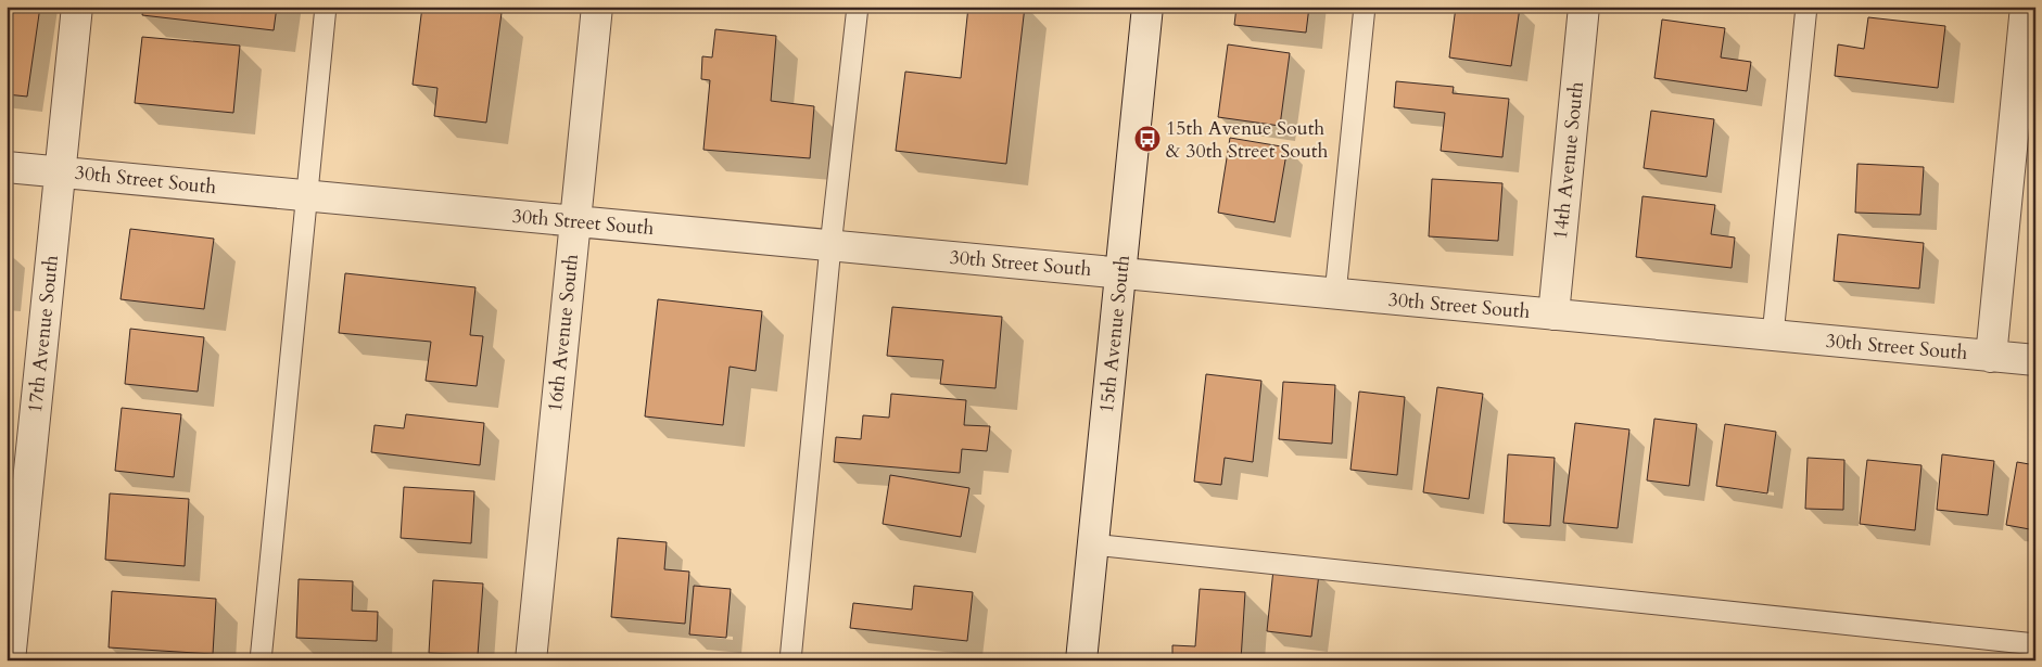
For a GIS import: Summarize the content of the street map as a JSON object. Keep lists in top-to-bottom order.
{
  "streets": {
    "street": [
      "14th Avenue South",
      "30th Street South",
      "16th Avenue South",
      "17th Avenue South",
      "15th Avenue South"
    ]
  },
  "crossings": [
    ["14th Avenue South", "30th Street South"],
    ["30th Street South", "16th Avenue South"],
    ["30th Street South", "17th Avenue South"],
    ["30th Street South", "15th Avenue South"]
  ],
  "places": {
    "bus stop": ["15th Avenue South & 30th Street South"]
  }
}
